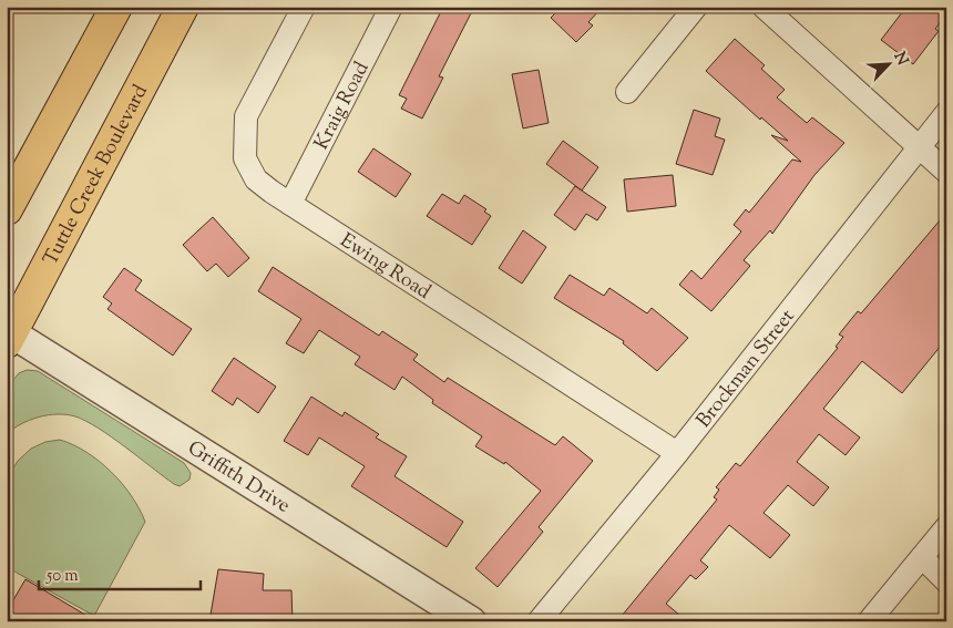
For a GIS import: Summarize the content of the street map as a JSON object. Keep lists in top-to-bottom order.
{
  "streets": {
    "highway": ["Tuttle Creek Boulevard"],
    "street": [
      "Kraig Road",
      "Ewing Road",
      "Brockman Street",
      "Griffith Drive"
    ]
  },
  "crossings": [
    ["Kraig Road", "Ewing Road"],
    ["Tuttle Creek Boulevard", "Griffith Drive"],
    ["Ewing Road", "Brockman Street"]
  ],
  "scale_bar": "50 m",
  "north": "top right"
}
